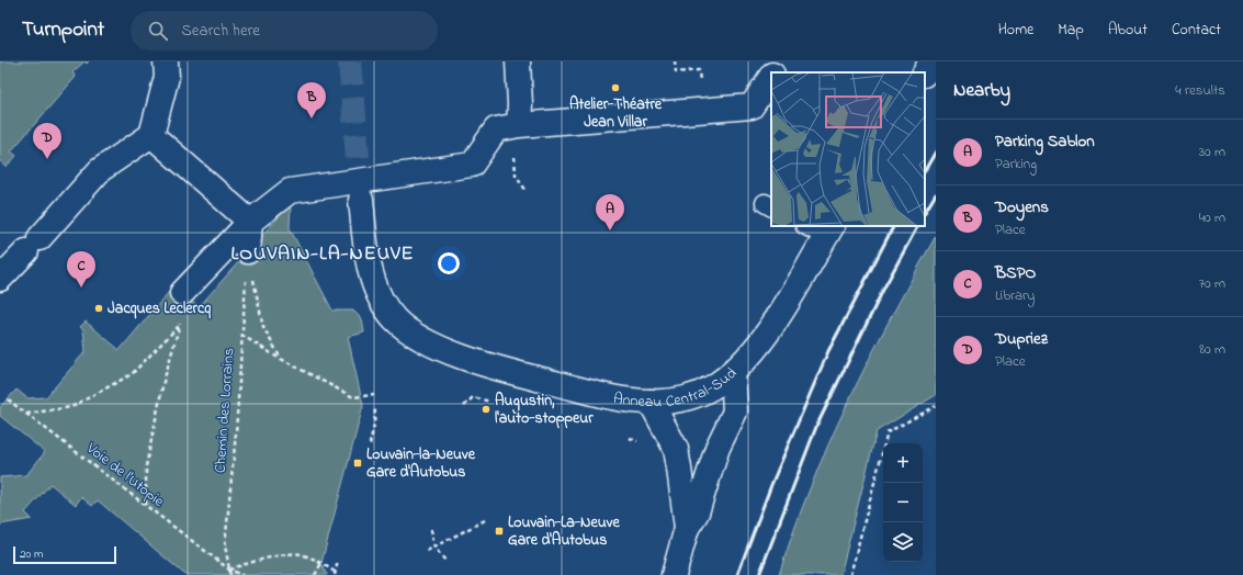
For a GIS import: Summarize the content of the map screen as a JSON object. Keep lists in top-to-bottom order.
{
  "streets": {
    "street": ["Anneau Central-Sud"],
    "path": ["Chemin des Lorrains", "Voie de l'Utopie"]
  },
  "crossings": [
    ["Chemin des Lorrains", "Voie de l'Utopie"]
  ],
  "districts": ["LOUVAIN-LA-NEUVE"],
  "places": {
    "other": ["Atelier-Théatre Jean Villar", "Jacques Leclercq", "Augustin, l'auto-stoppeur"],
    "transit": ["Louvain-la-Neuve Gare d'Autobus", "Louvain-La-Neuve Gare d'Autobus"]
  },
  "scale_bar": "20 m",
  "page": {
    "header": "Turnpoint",
    "search": "Search here",
    "nav": [
      "Home",
      "Map",
      "About",
      "Contact"
    ],
    "heading": ["Nearby", "4 results"],
    "pins": [
      "B",
      "D",
      "A",
      "C"
    ],
    "list": [
      {
        "mark": "A",
        "name": "Parking Sablon",
        "note": "Parking",
        "value": "30 m"
      },
      {
        "mark": "B",
        "name": "Doyens",
        "note": "Place",
        "value": "40 m"
      },
      {
        "mark": "C",
        "name": "BSPO",
        "note": "Library",
        "value": "70 m"
      },
      {
        "mark": "D",
        "name": "Dupriez",
        "note": "Place",
        "value": "80 m"
      }
    ],
    "map_buttons": ["+", "−"],
    "scale": "20 m"
  }
}
